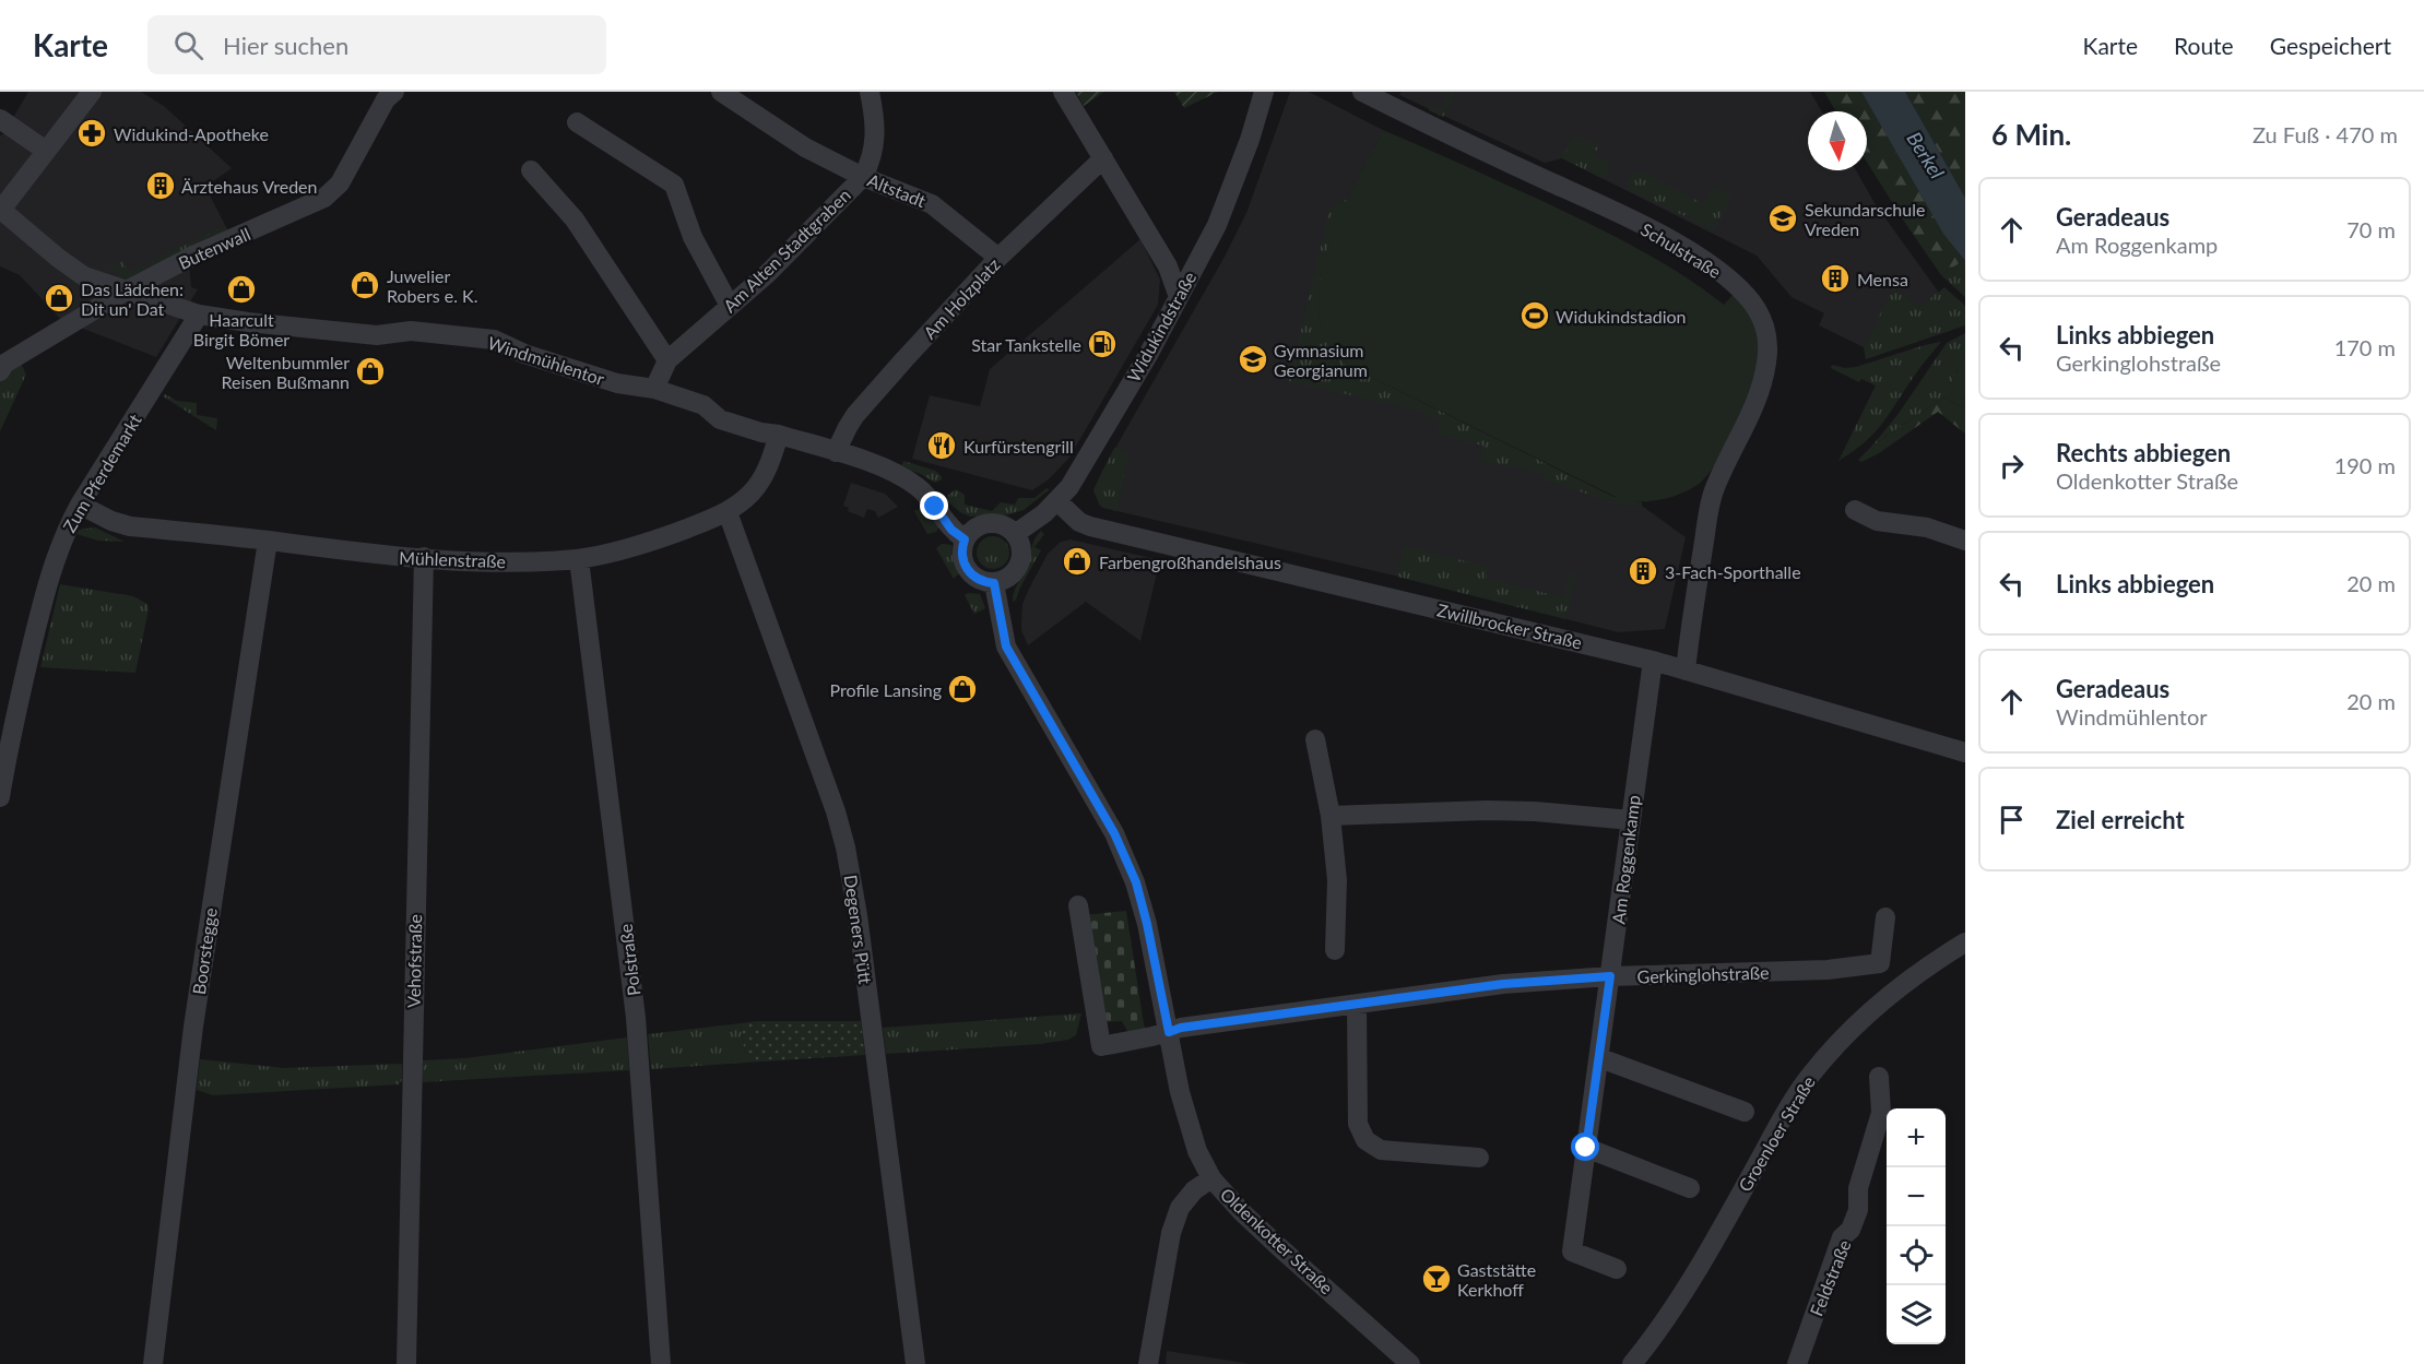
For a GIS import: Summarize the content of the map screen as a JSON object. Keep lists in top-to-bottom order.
{
  "streets": {
    "street": [
      "Altstadt",
      "Butenwall",
      "Am Alten Stadtgraben",
      "Schulstraße",
      "Am Holzplatz",
      "Widukindstraße",
      "Windmühlentor",
      "Zum Pferdemarkt",
      "Mühlenstraße",
      "Zwillbrocker Straße",
      "Am Roggenkamp",
      "Degeners Pütt",
      "Boorstegge",
      "Polstraße",
      "Vehofstraße",
      "Gerkinglohstraße",
      "Groenloer Straße",
      "Oldenkotter Straße",
      "Feldstraße"
    ]
  },
  "crossings": [
    ["Altstadt", "Am Alten Stadtgraben"],
    ["Altstadt", "Am Holzplatz"],
    ["Butenwall", "Windmühlentor"],
    ["Am Alten Stadtgraben", "Windmühlentor"],
    ["Schulstraße", "Zwillbrocker Straße"],
    ["Am Holzplatz", "Windmühlentor"],
    ["Widukindstraße", "Windmühlentor"],
    ["Widukindstraße", "Zwillbrocker Straße"],
    ["Widukindstraße", "Oldenkotter Straße"],
    ["Windmühlentor", "Zum Pferdemarkt"],
    ["Windmühlentor", "Mühlenstraße"],
    ["Windmühlentor", "Oldenkotter Straße"],
    ["Zum Pferdemarkt", "Mühlenstraße"],
    ["Mühlenstraße", "Degeners Pütt"],
    ["Mühlenstraße", "Boorstegge"],
    ["Mühlenstraße", "Polstraße"],
    ["Mühlenstraße", "Vehofstraße"],
    ["Zwillbrocker Straße", "Am Roggenkamp"],
    ["Am Roggenkamp", "Gerkinglohstraße"],
    ["Gerkinglohstraße", "Oldenkotter Straße"]
  ],
  "water": ["Berkel"],
  "places": {
    "pharmacy": ["Widukind-Apotheke"],
    "building": ["Ärztehaus Vreden", "Mensa", "3-Fach-Sporthalle"],
    "school or university": ["Sekundarschule Vreden", "Gymnasium Georgianum"],
    "shop": [
      "Juwelier Robers e. K.",
      "Haarcult Birgit Bömer",
      "Das Lädchen: Dit un' Dat",
      "Weltenbummler Reisen Bußmann",
      "Farbengroßhandelshaus",
      "Profile Lansing"
    ],
    "sports": ["Widukindstadion"],
    "fuel station": ["Star Tankstelle"],
    "restaurant": ["Kurfürstengrill"],
    "bar": ["Gaststätte Kerkhoff"]
  },
  "north": "bottom",
  "page": {
    "header": "Karte",
    "search": "Hier suchen",
    "nav": ["Karte", "Route", "Gespeichert"],
    "heading": ["6 Min.", "Zu Fuß · 470 m"],
    "list": [
      ["Geradeaus", "Am Roggenkamp", "70 m"],
      ["Links abbiegen", "Gerkinglohstraße", "170 m"],
      ["Rechts abbiegen", "Oldenkotter Straße", "190 m"],
      ["Links abbiegen", "20 m"],
      ["Geradeaus", "Windmühlentor", "20 m"],
      "Ziel erreicht"
    ],
    "map_buttons": ["+", "−"]
  }
}
